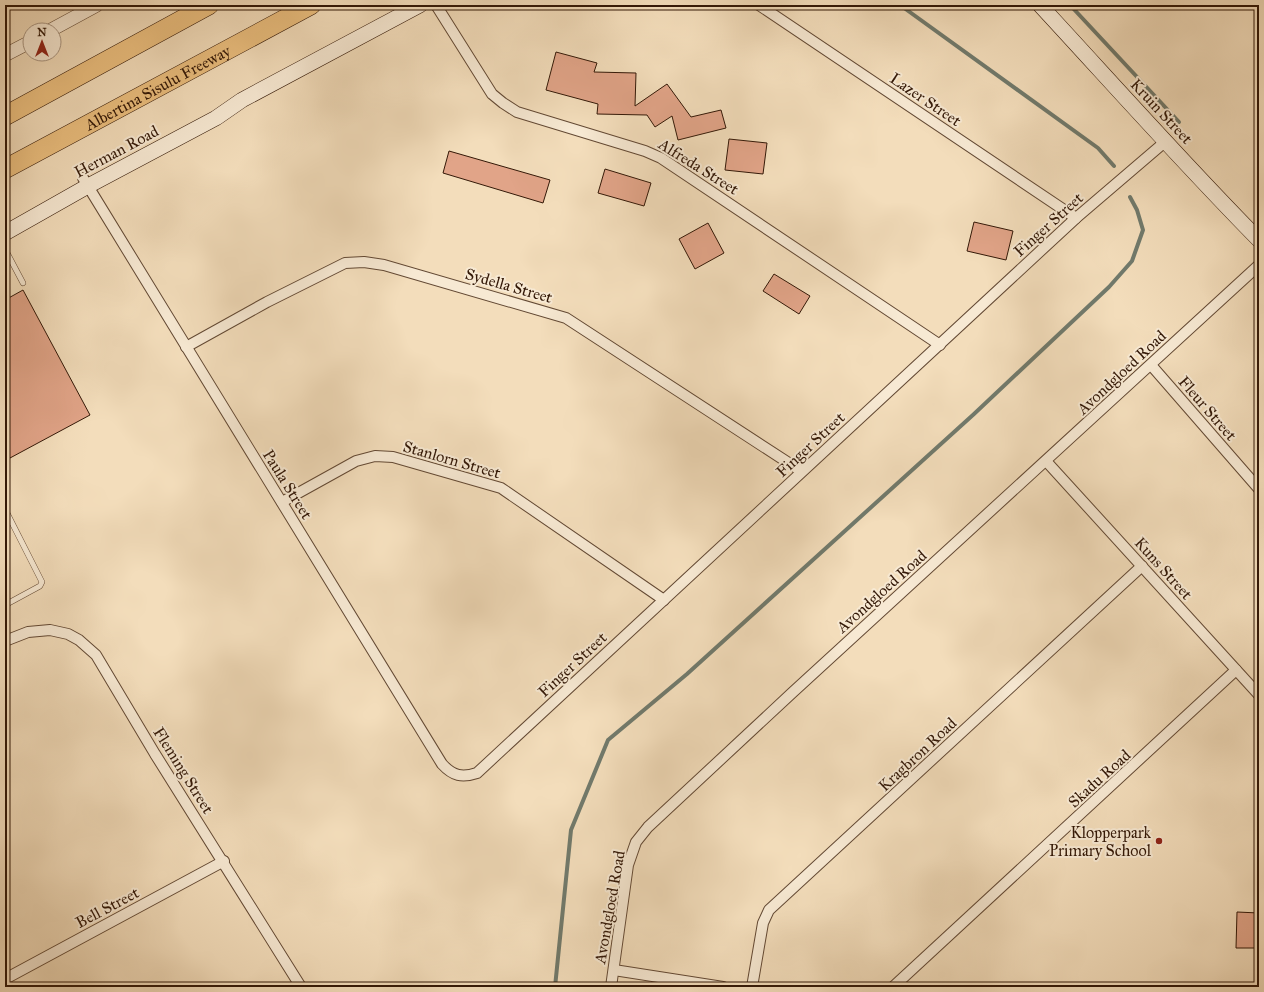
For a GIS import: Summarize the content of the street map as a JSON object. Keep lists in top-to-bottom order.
{
  "streets": {
    "highway": ["Albertina Sisulu Freeway"],
    "main road": ["Kruin Street", "Herman Road"],
    "street": [
      "Lazer Street",
      "Alfreda Street",
      "Finger Street",
      "Sydella Street",
      "Avondgloed Road",
      "Fleur Street",
      "Stanlorn Street",
      "Paula Street",
      "Kuns Street",
      "Kragbron Road",
      "Fleming Street",
      "Skadu Road",
      "Bell Street"
    ]
  },
  "crossings": [
    ["Lazer Street", "Finger Street"],
    ["Kruin Street", "Finger Street"],
    ["Herman Road", "Paula Street"],
    ["Alfreda Street", "Finger Street"],
    ["Finger Street", "Sydella Street"],
    ["Finger Street", "Stanlorn Street"],
    ["Finger Street", "Paula Street"],
    ["Sydella Street", "Paula Street"],
    ["Avondgloed Road", "Fleur Street"],
    ["Avondgloed Road", "Kuns Street"],
    ["Stanlorn Street", "Paula Street"],
    ["Kuns Street", "Kragbron Road"],
    ["Kuns Street", "Skadu Road"],
    ["Fleming Street", "Bell Street"]
  ],
  "places": ["Klopperpark Primary School"],
  "north": "top"
}
